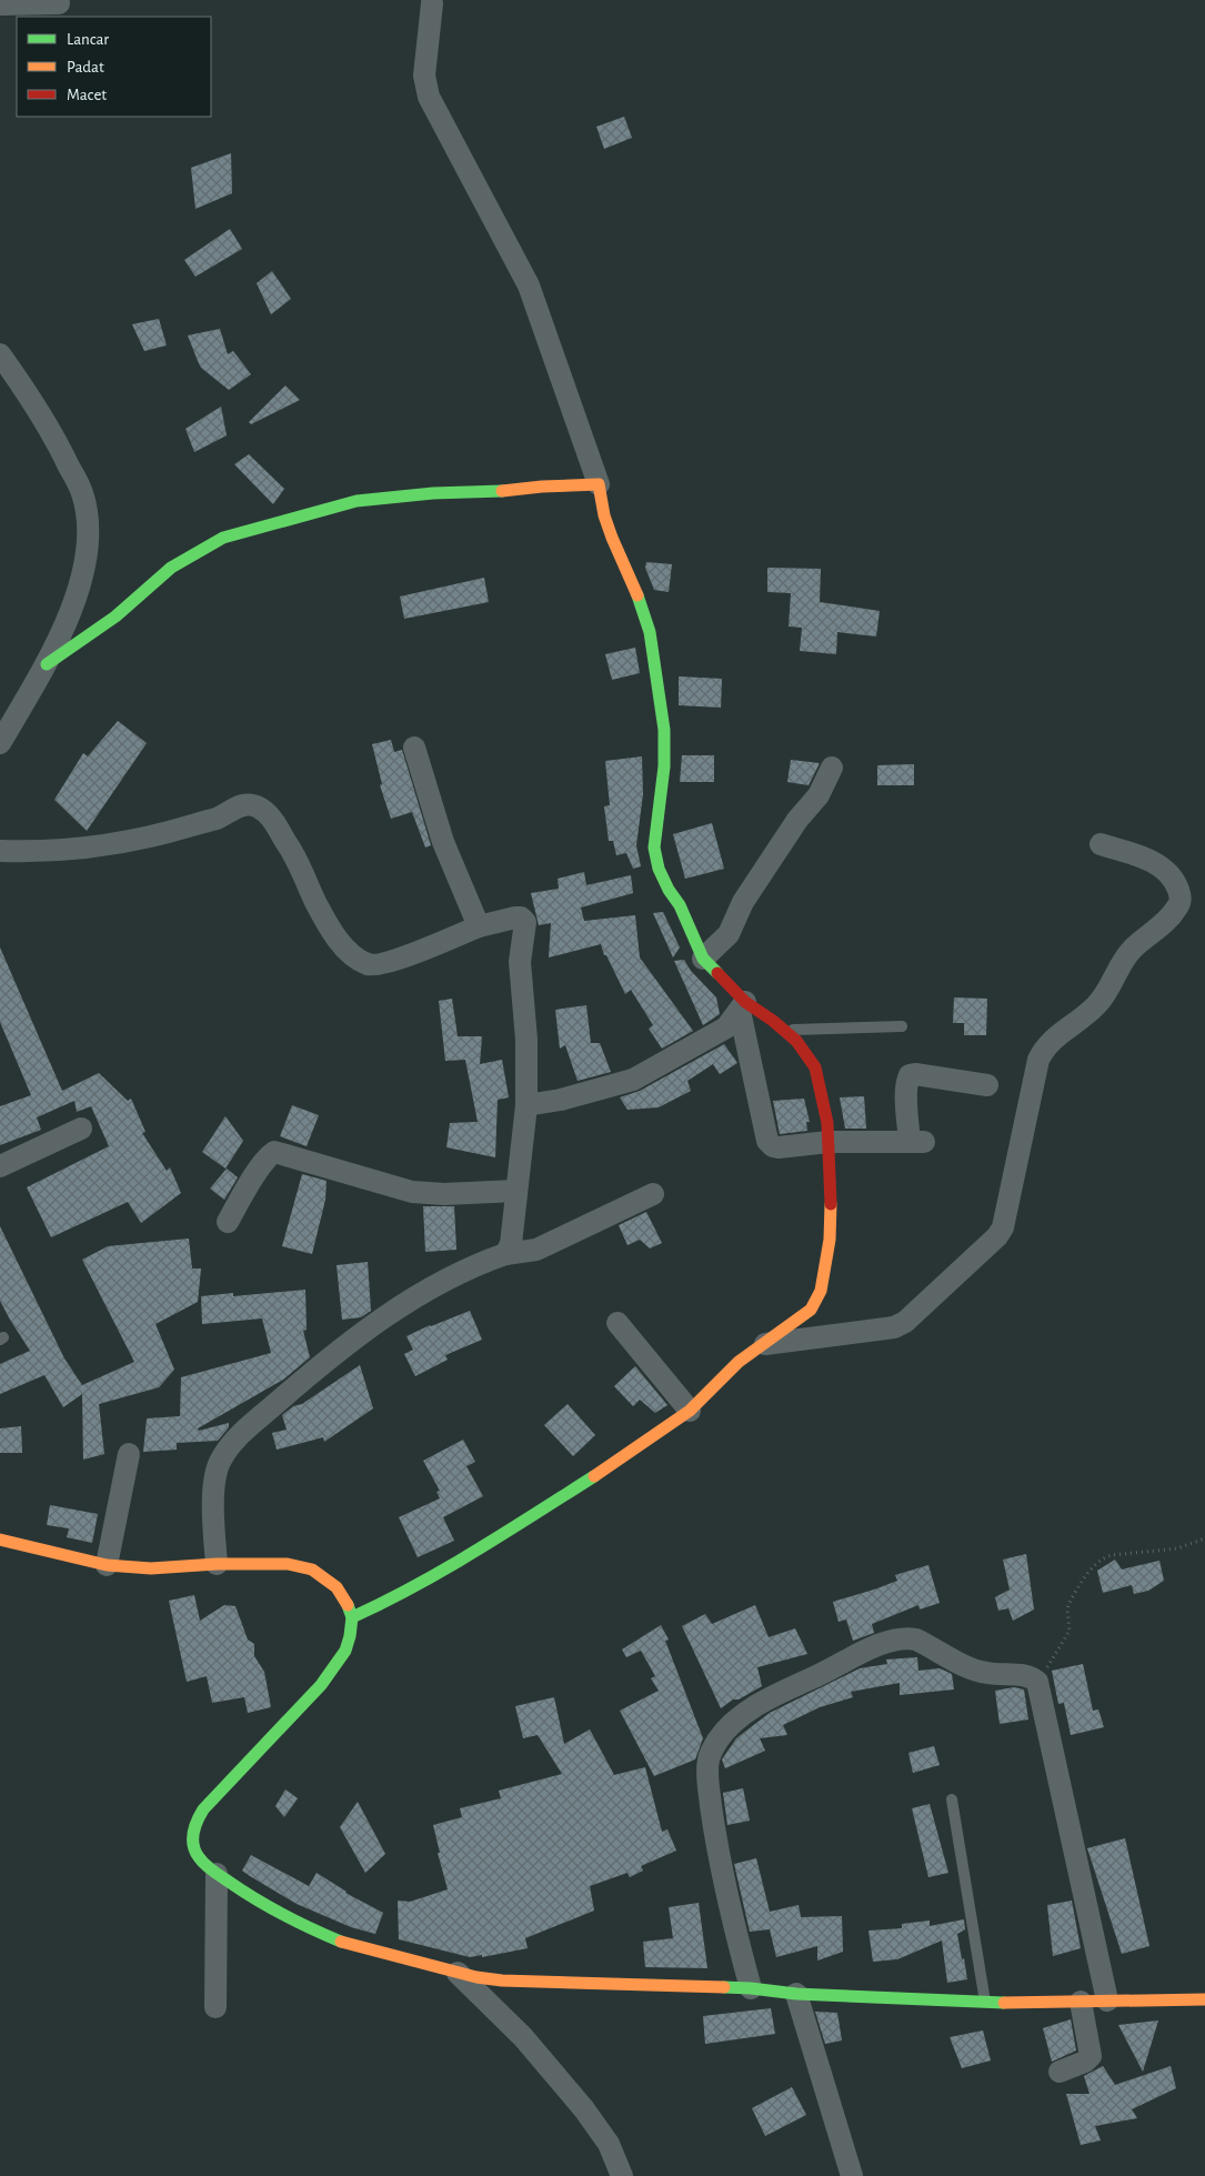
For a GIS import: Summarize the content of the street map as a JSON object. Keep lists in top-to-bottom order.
{
  "legend": ["Lancar", "Padat", "Macet"]
}
